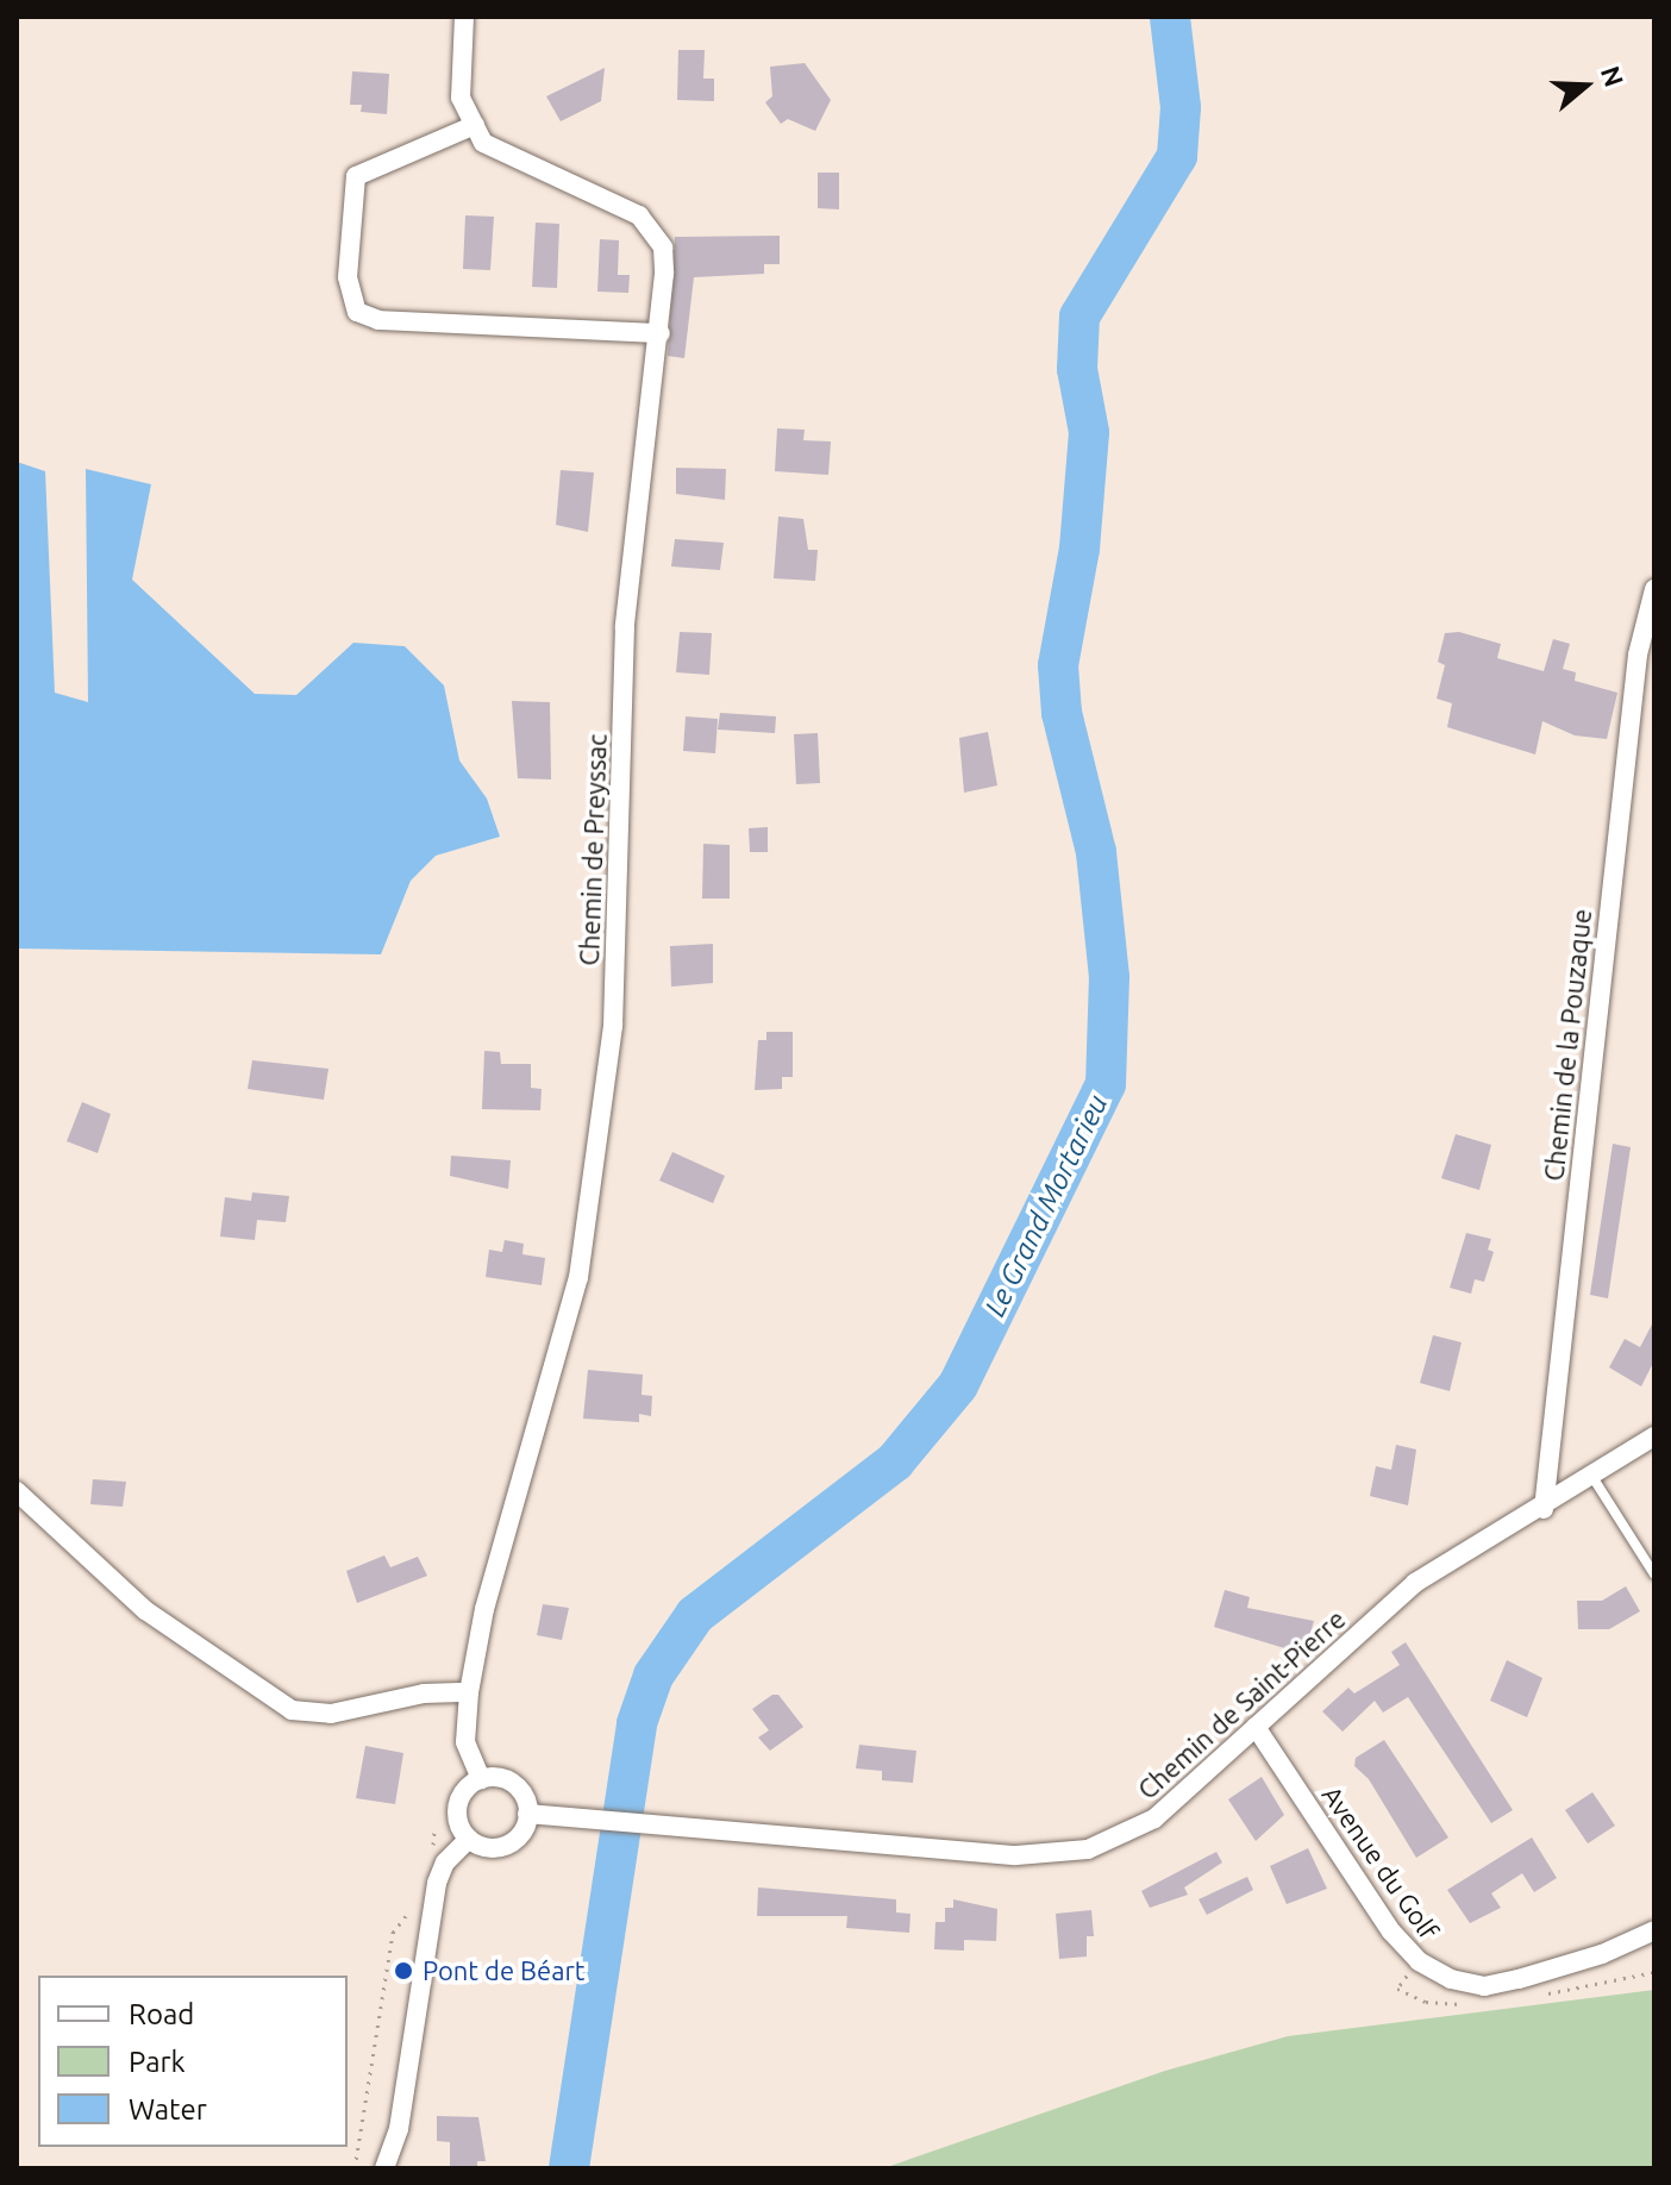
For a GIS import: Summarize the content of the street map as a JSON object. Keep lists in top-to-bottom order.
{
  "streets": {
    "street": [
      "Chemin de Preyssac",
      "Chemin de la Pouzaque",
      "Chemin de Saint-Pierre",
      "Avenue du Golf"
    ]
  },
  "crossings": [
    ["Chemin de Preyssac", "Chemin de Saint-Pierre"],
    ["Chemin de la Pouzaque", "Chemin de Saint-Pierre"],
    ["Chemin de Saint-Pierre", "Avenue du Golf"]
  ],
  "water": ["Le Grand Mortarieu"],
  "places": ["Pont de Béart"],
  "legend": ["Road", "Park", "Water"],
  "north": "right"
}
